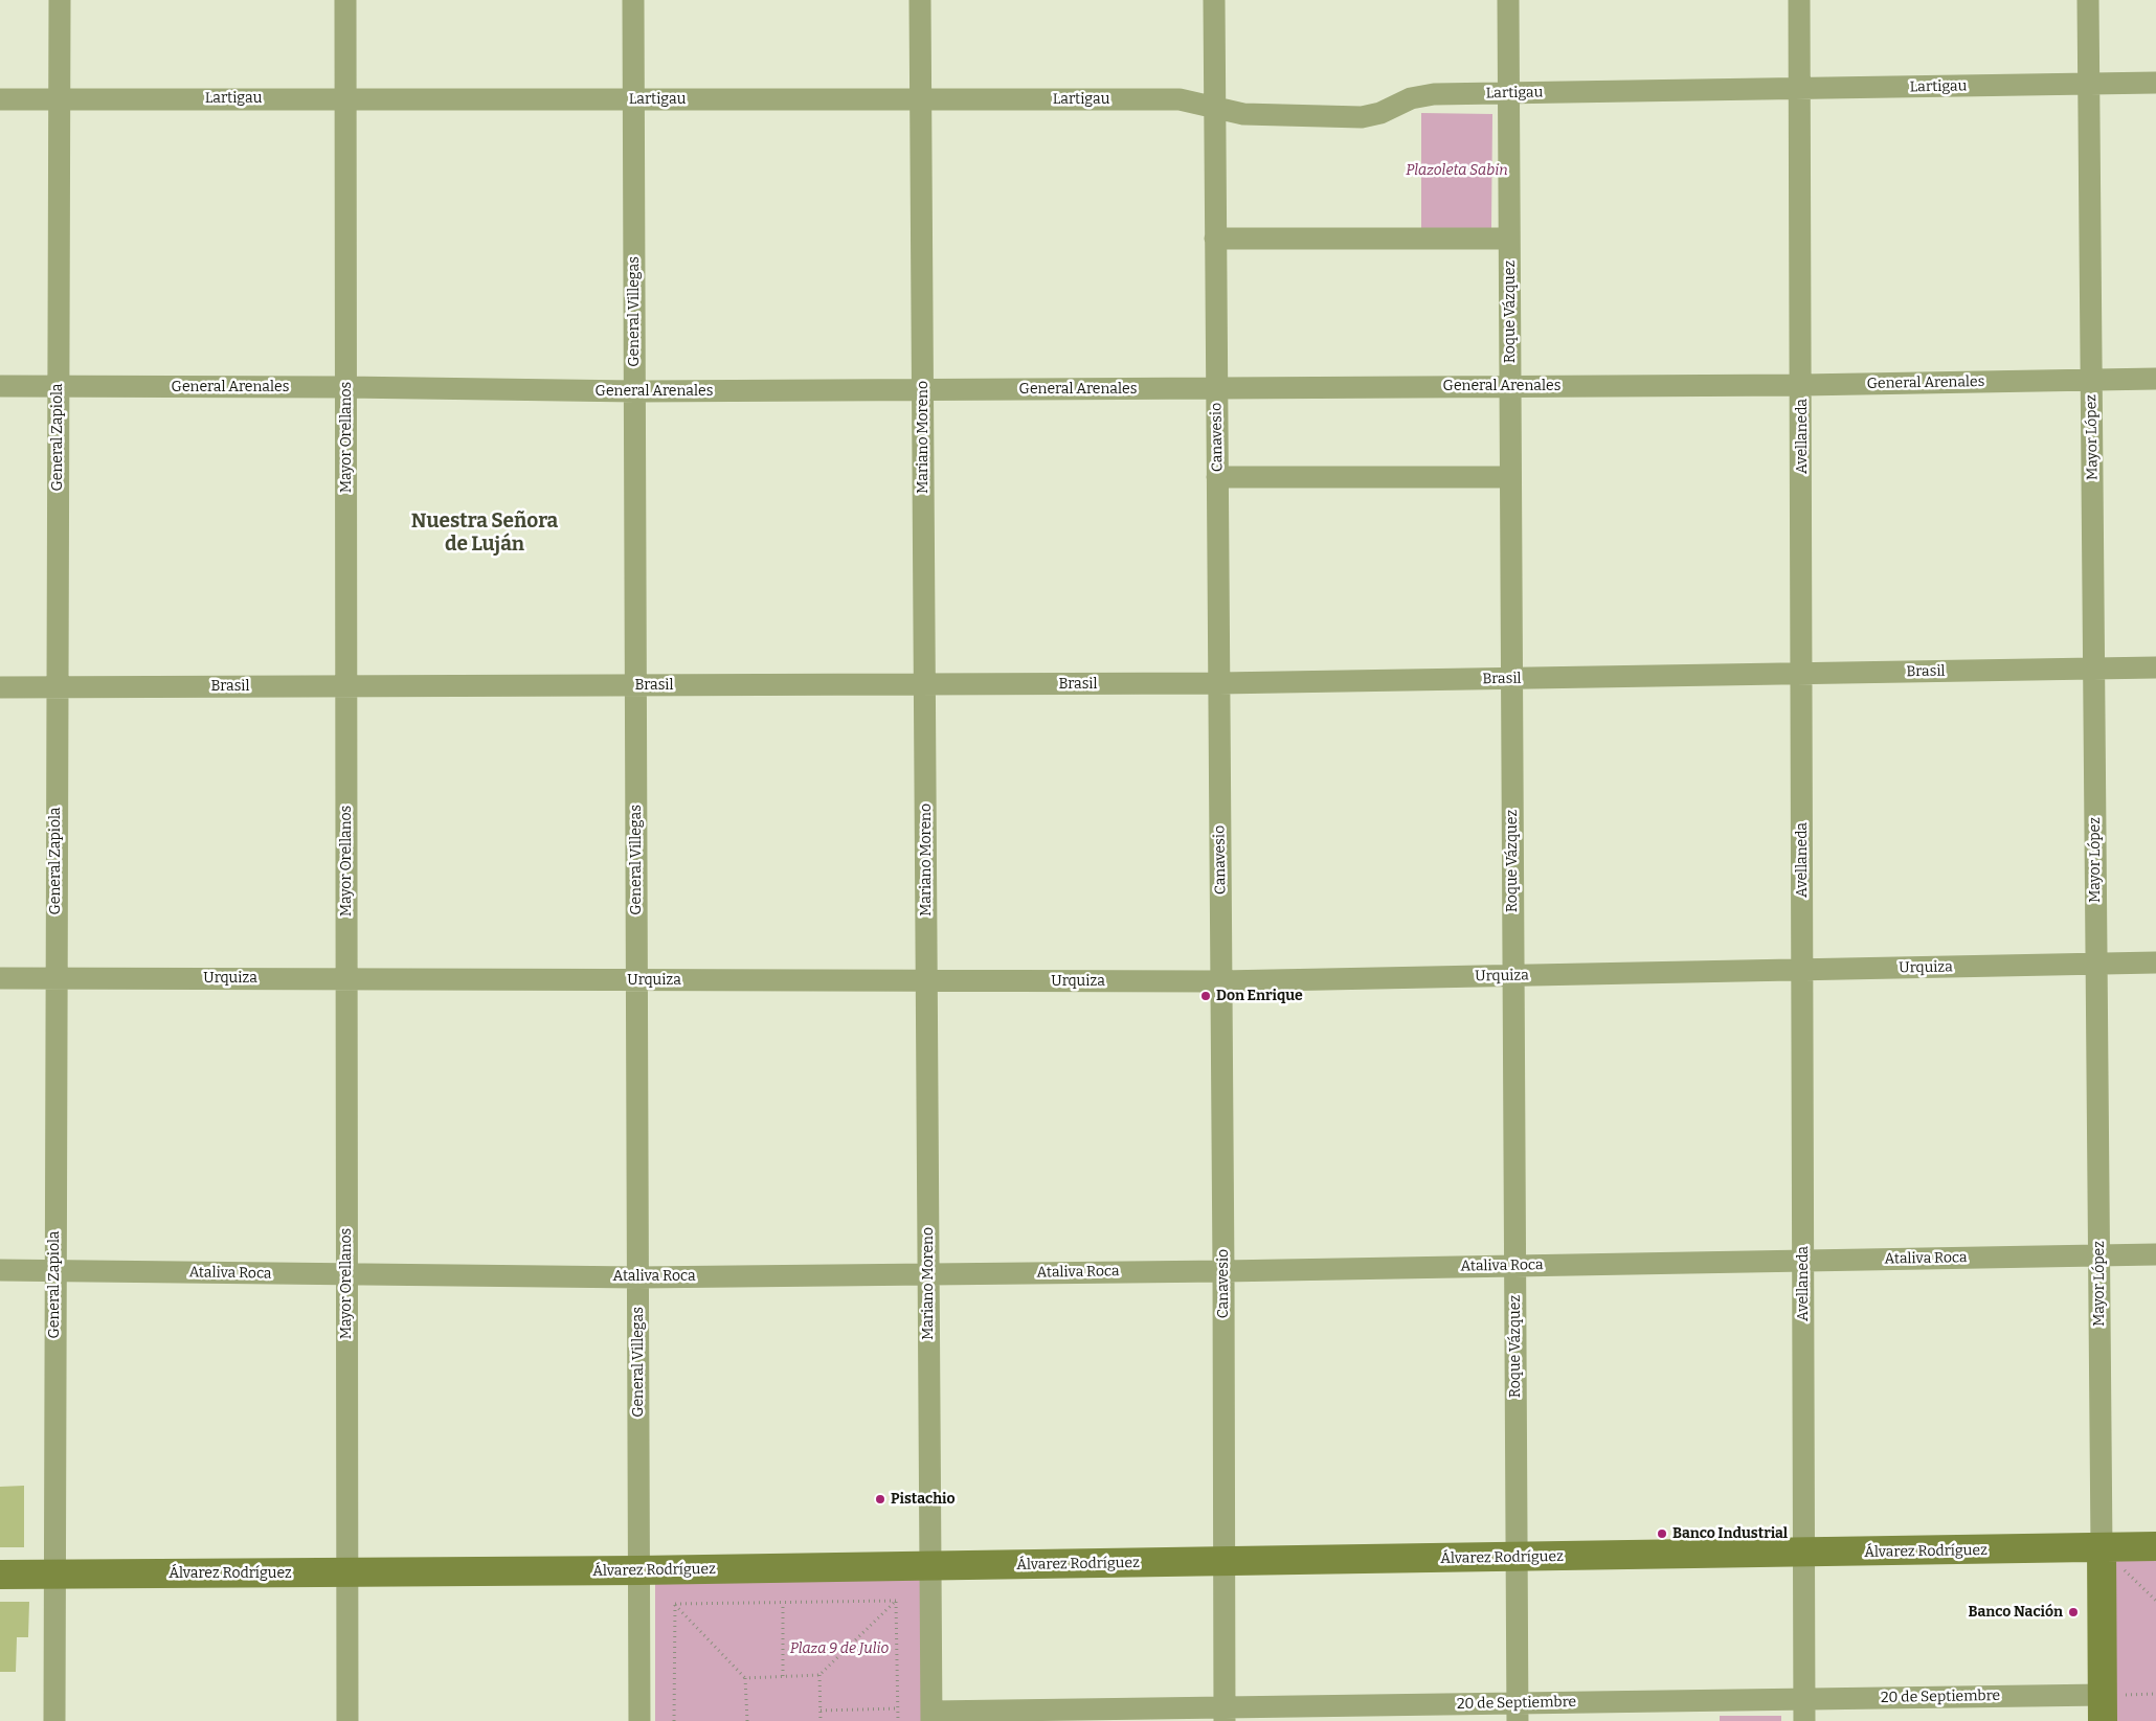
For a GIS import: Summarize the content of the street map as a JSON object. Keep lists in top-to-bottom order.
{
  "streets": {
    "main road": ["Mayor López", "Álvarez Rodríguez"],
    "street": [
      "Lartigau",
      "General Villegas",
      "Roque Vázquez",
      "General Arenales",
      "Avellaneda",
      "General Zapiola",
      "Mayor Orellanos",
      "Mariano Moreno",
      "Canavesio",
      "Brasil",
      "Urquiza",
      "Ataliva Roca",
      "20 de Septiembre"
    ]
  },
  "crossings": [
    ["Lartigau", "General Villegas"],
    ["Lartigau", "Roque Vázquez"],
    ["Lartigau", "Avellaneda"],
    ["Lartigau", "General Zapiola"],
    ["Lartigau", "Mayor Orellanos"],
    ["Lartigau", "Mariano Moreno"],
    ["Lartigau", "Canavesio"],
    ["Lartigau", "Mayor López"],
    ["General Villegas", "General Arenales"],
    ["General Villegas", "Brasil"],
    ["General Villegas", "Urquiza"],
    ["General Villegas", "Ataliva Roca"],
    ["General Villegas", "Álvarez Rodríguez"],
    ["Roque Vázquez", "General Arenales"],
    ["Roque Vázquez", "Brasil"],
    ["Roque Vázquez", "Urquiza"],
    ["Roque Vázquez", "Ataliva Roca"],
    ["Roque Vázquez", "Álvarez Rodríguez"],
    ["Roque Vázquez", "20 de Septiembre"],
    ["General Arenales", "Avellaneda"],
    ["General Arenales", "General Zapiola"],
    ["General Arenales", "Mayor Orellanos"],
    ["General Arenales", "Mariano Moreno"],
    ["General Arenales", "Canavesio"],
    ["General Arenales", "Mayor López"],
    ["Avellaneda", "Brasil"],
    ["Avellaneda", "Urquiza"],
    ["Avellaneda", "Ataliva Roca"],
    ["Avellaneda", "Álvarez Rodríguez"],
    ["Avellaneda", "20 de Septiembre"],
    ["General Zapiola", "Brasil"],
    ["General Zapiola", "Urquiza"],
    ["General Zapiola", "Ataliva Roca"],
    ["General Zapiola", "Álvarez Rodríguez"],
    ["Mayor Orellanos", "Brasil"],
    ["Mayor Orellanos", "Urquiza"],
    ["Mayor Orellanos", "Ataliva Roca"],
    ["Mayor Orellanos", "Álvarez Rodríguez"],
    ["Mariano Moreno", "Brasil"],
    ["Mariano Moreno", "Urquiza"],
    ["Mariano Moreno", "Ataliva Roca"],
    ["Mariano Moreno", "Álvarez Rodríguez"],
    ["Mariano Moreno", "20 de Septiembre"],
    ["Canavesio", "Brasil"],
    ["Canavesio", "Urquiza"],
    ["Canavesio", "Ataliva Roca"],
    ["Canavesio", "Álvarez Rodríguez"],
    ["Canavesio", "20 de Septiembre"],
    ["Mayor López", "Brasil"],
    ["Mayor López", "Urquiza"],
    ["Mayor López", "Ataliva Roca"],
    ["Mayor López", "Álvarez Rodríguez"],
    ["Mayor López", "20 de Septiembre"]
  ],
  "districts": ["Nuestra Señora de Luján"],
  "parks": ["Plazoleta Sabin", "Plaza 9 de Julio"],
  "places": [
    "Don Enrique",
    "Pistachio",
    "Banco Industrial",
    "Banco Nación"
  ]
}
